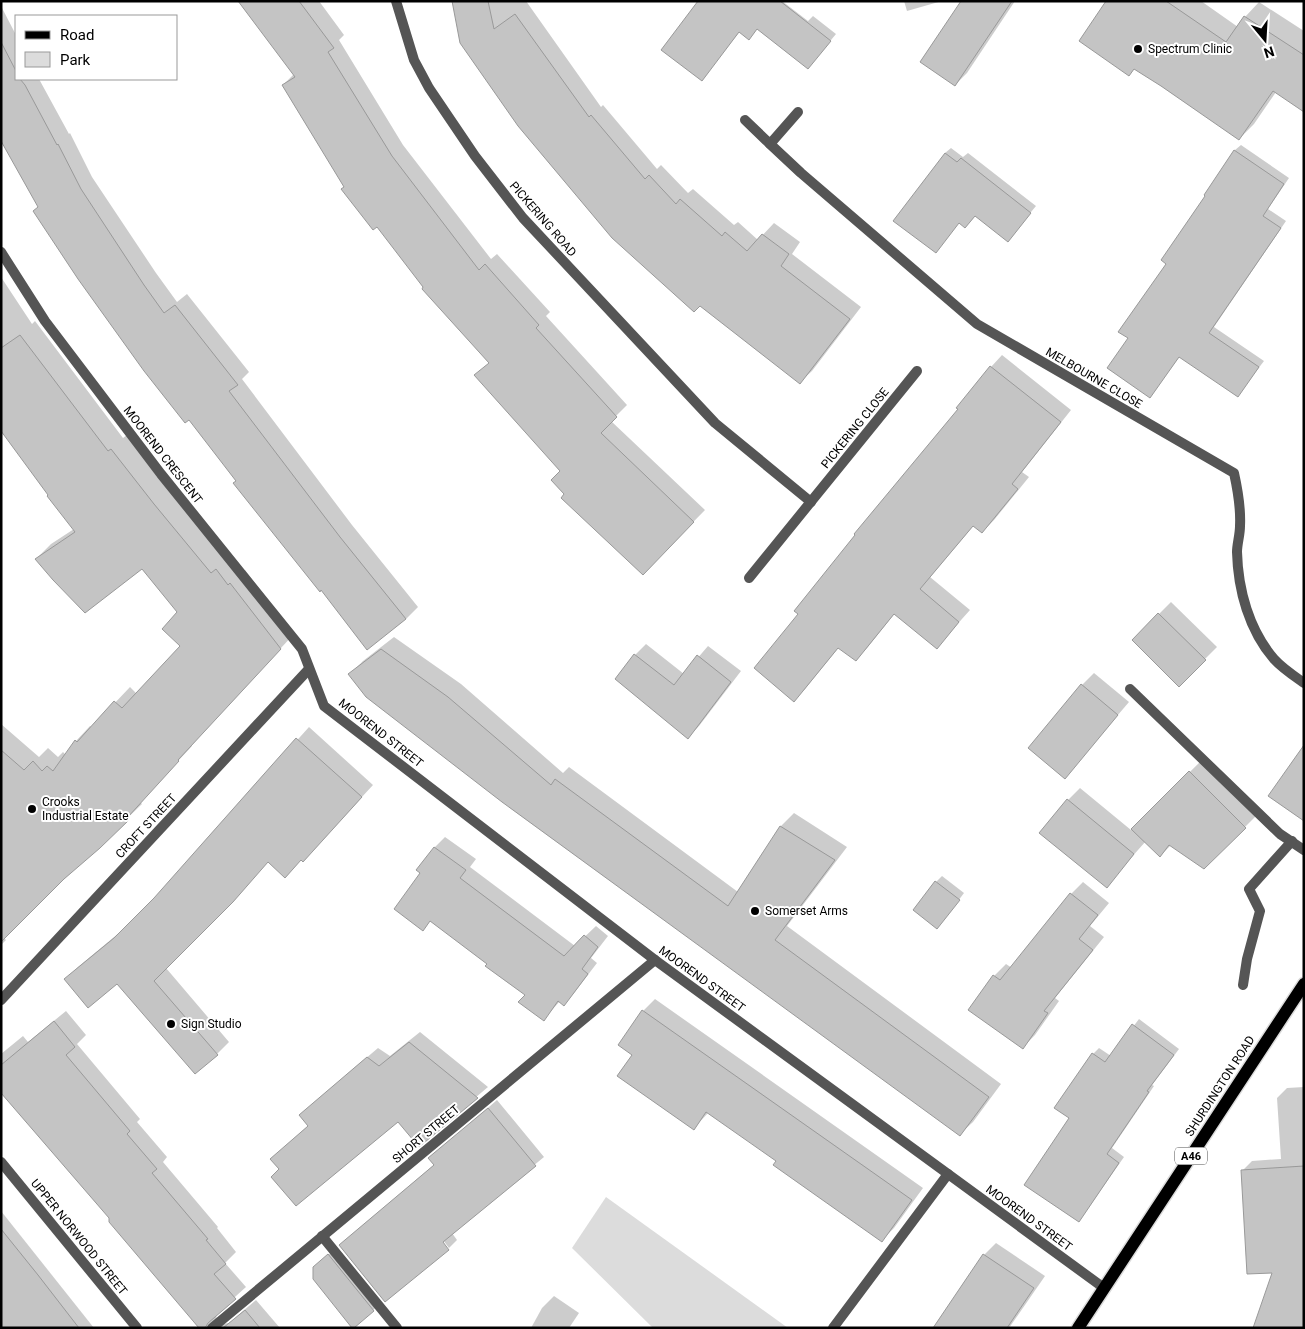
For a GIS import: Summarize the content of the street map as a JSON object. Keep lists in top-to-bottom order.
{
  "streets": {
    "main road": ["SHURDINGTON ROAD", "A46"],
    "street": [
      "PICKERING ROAD",
      "MELBOURNE CLOSE",
      "PICKERING CLOSE",
      "MOOREND CRESCENT",
      "MOOREND STREET",
      "CROFT STREET",
      "SHORT STREET",
      "UPPER NORWOOD STREET"
    ]
  },
  "crossings": [
    ["PICKERING ROAD", "PICKERING CLOSE"],
    ["MOOREND CRESCENT", "MOOREND STREET"],
    ["MOOREND CRESCENT", "CROFT STREET"],
    ["MOOREND STREET", "CROFT STREET"],
    ["MOOREND STREET", "SHURDINGTON ROAD"],
    ["MOOREND STREET", "SHORT STREET"]
  ],
  "places": [
    "Spectrum Clinic",
    "Crooks Industrial Estate",
    "Somerset Arms",
    "Sign Studio"
  ],
  "legend": ["Road", "Park"],
  "north": "bottom"
}
